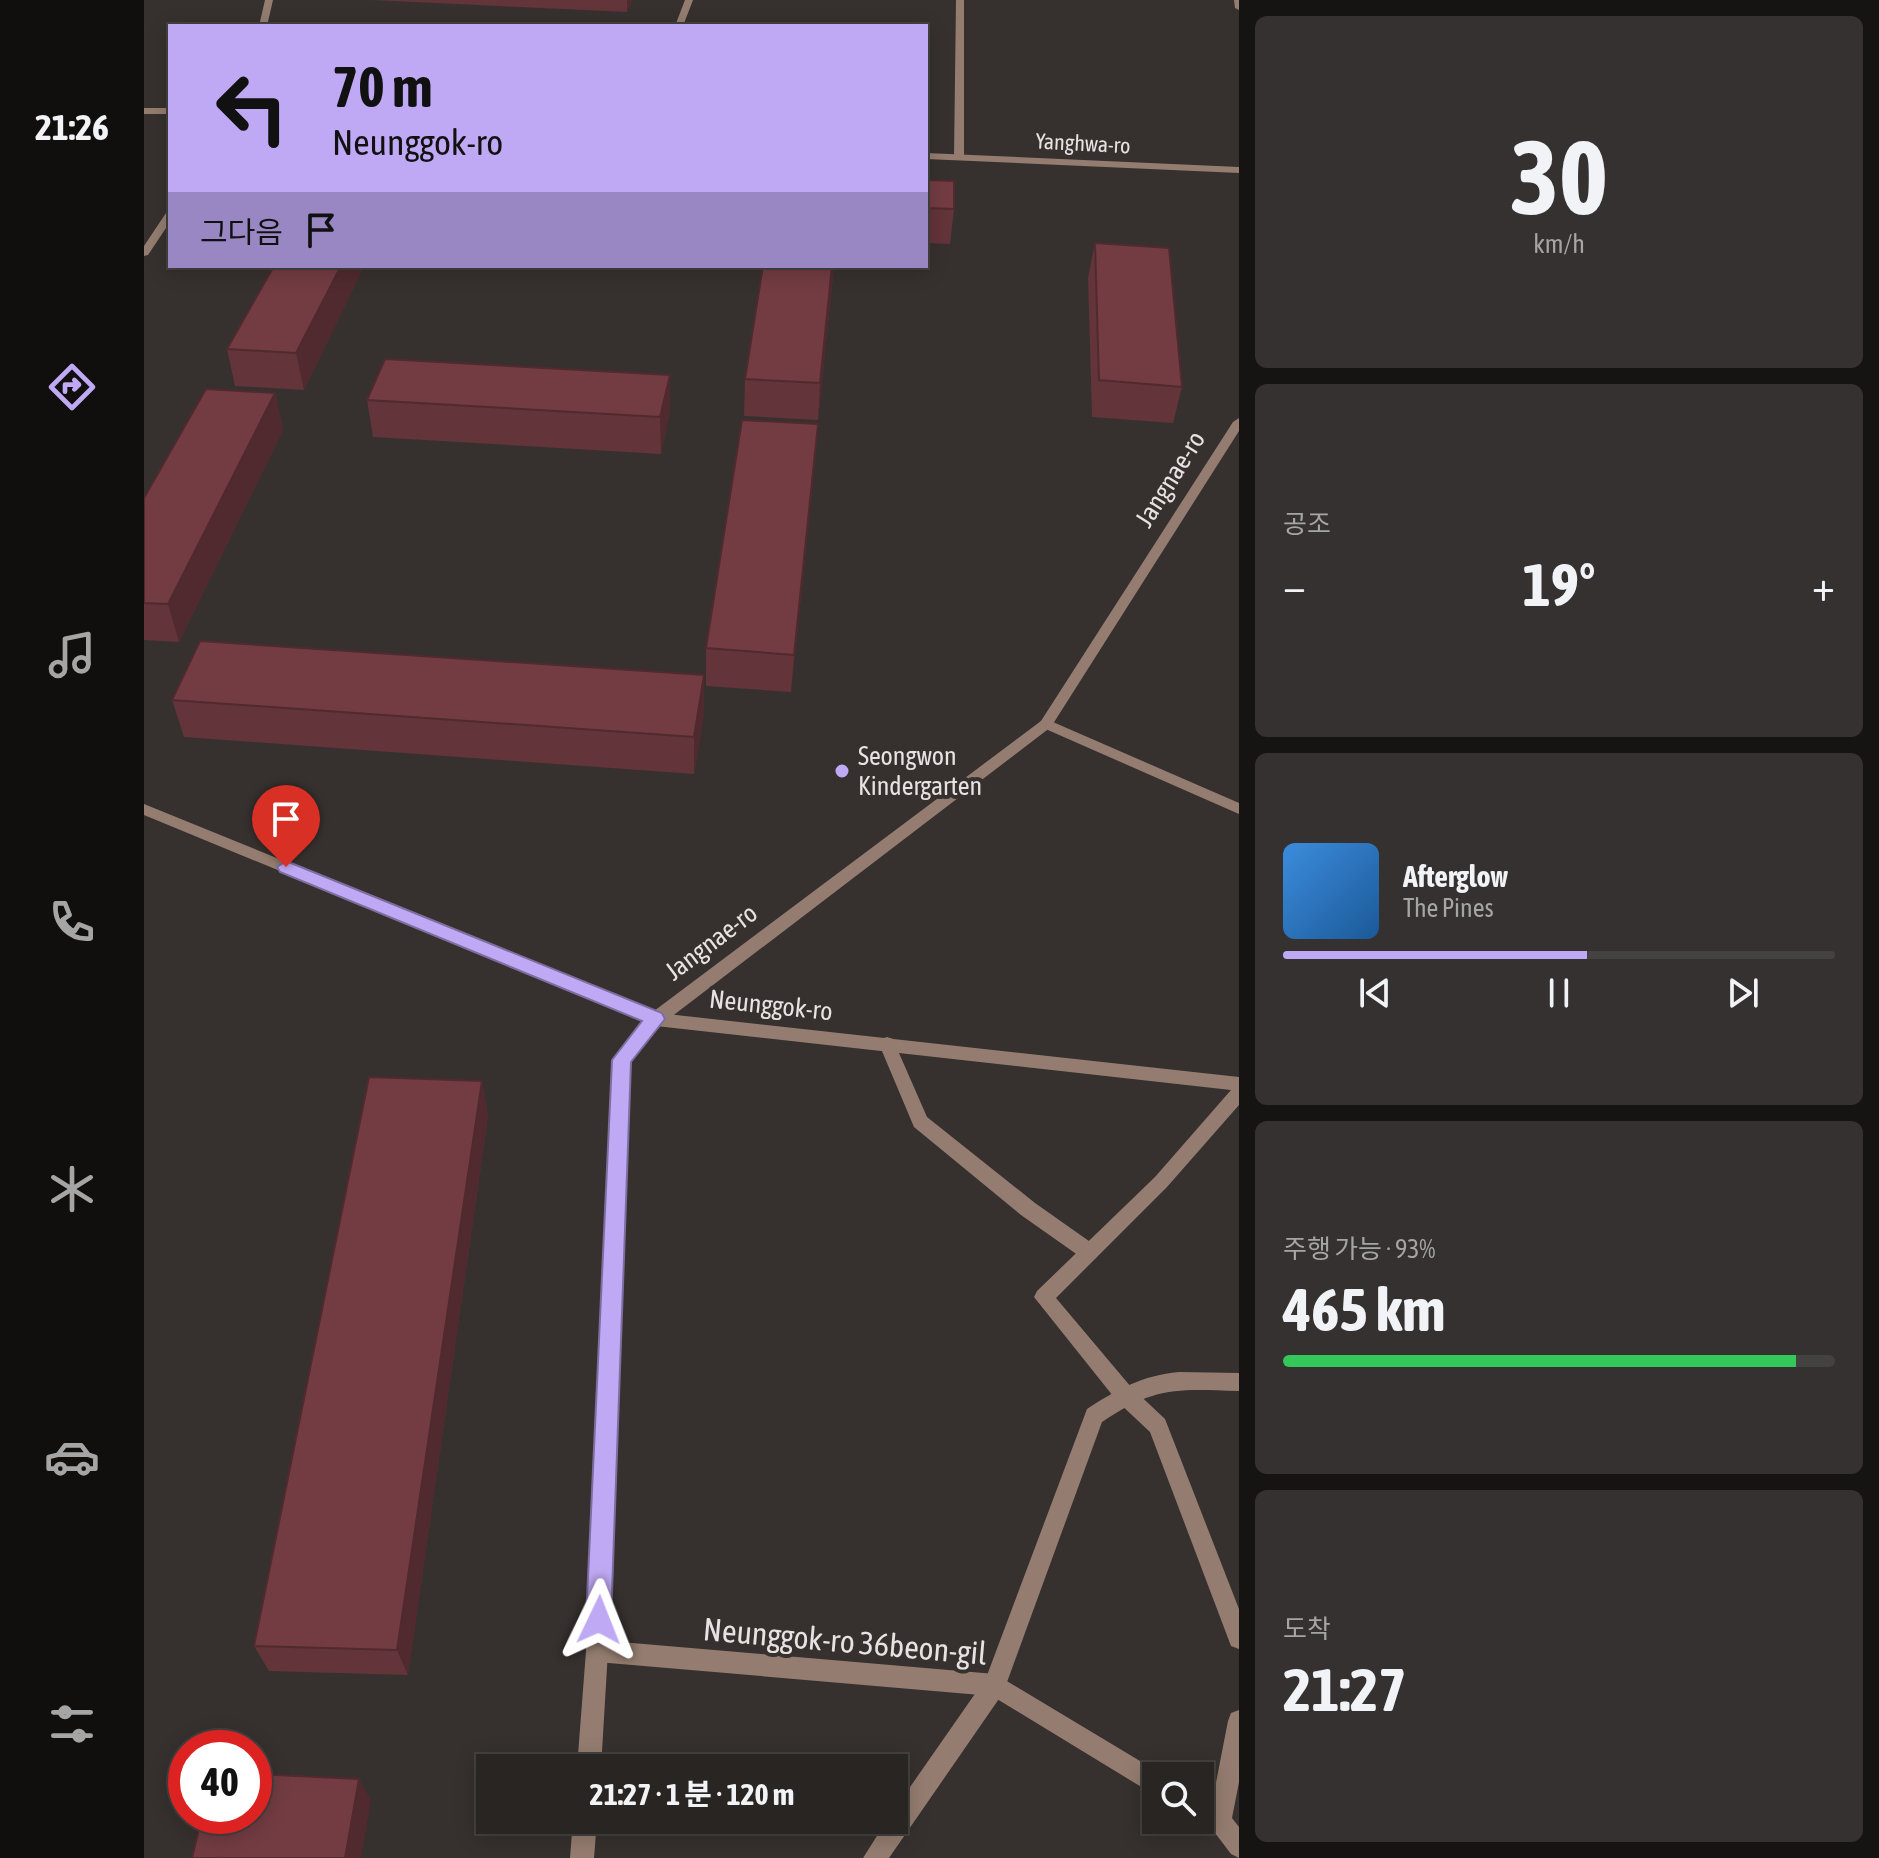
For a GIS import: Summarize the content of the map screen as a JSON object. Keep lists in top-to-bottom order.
{
  "streets": {
    "street": [
      "Yanghwa-ro",
      "Jangnae-ro",
      "Neunggok-ro",
      "Neunggok-ro 36beon-gil"
    ]
  },
  "crossings": [
    ["Jangnae-ro", "Neunggok-ro"],
    ["Jangnae-ro", "Neunggok-ro 36beon-gil"]
  ],
  "places": ["Seongwon Kindergarten"],
  "page": {
    "tabs": "21:26",
    "tile": [
      ["30", "km/h"],
      "공조",
      ["주행 가능 · 93%", "465 km"],
      ["도착", "21:27"]
    ],
    "turn": ["70 m", "Neunggok-ro"],
    "then": "그다음",
    "heat": ["−", "19°", "+"],
    "song": ["Afterglow", "The Pines"],
    "limit": "40",
    "trip": "21:27 · 1 분 · 120 m"
  }
}
